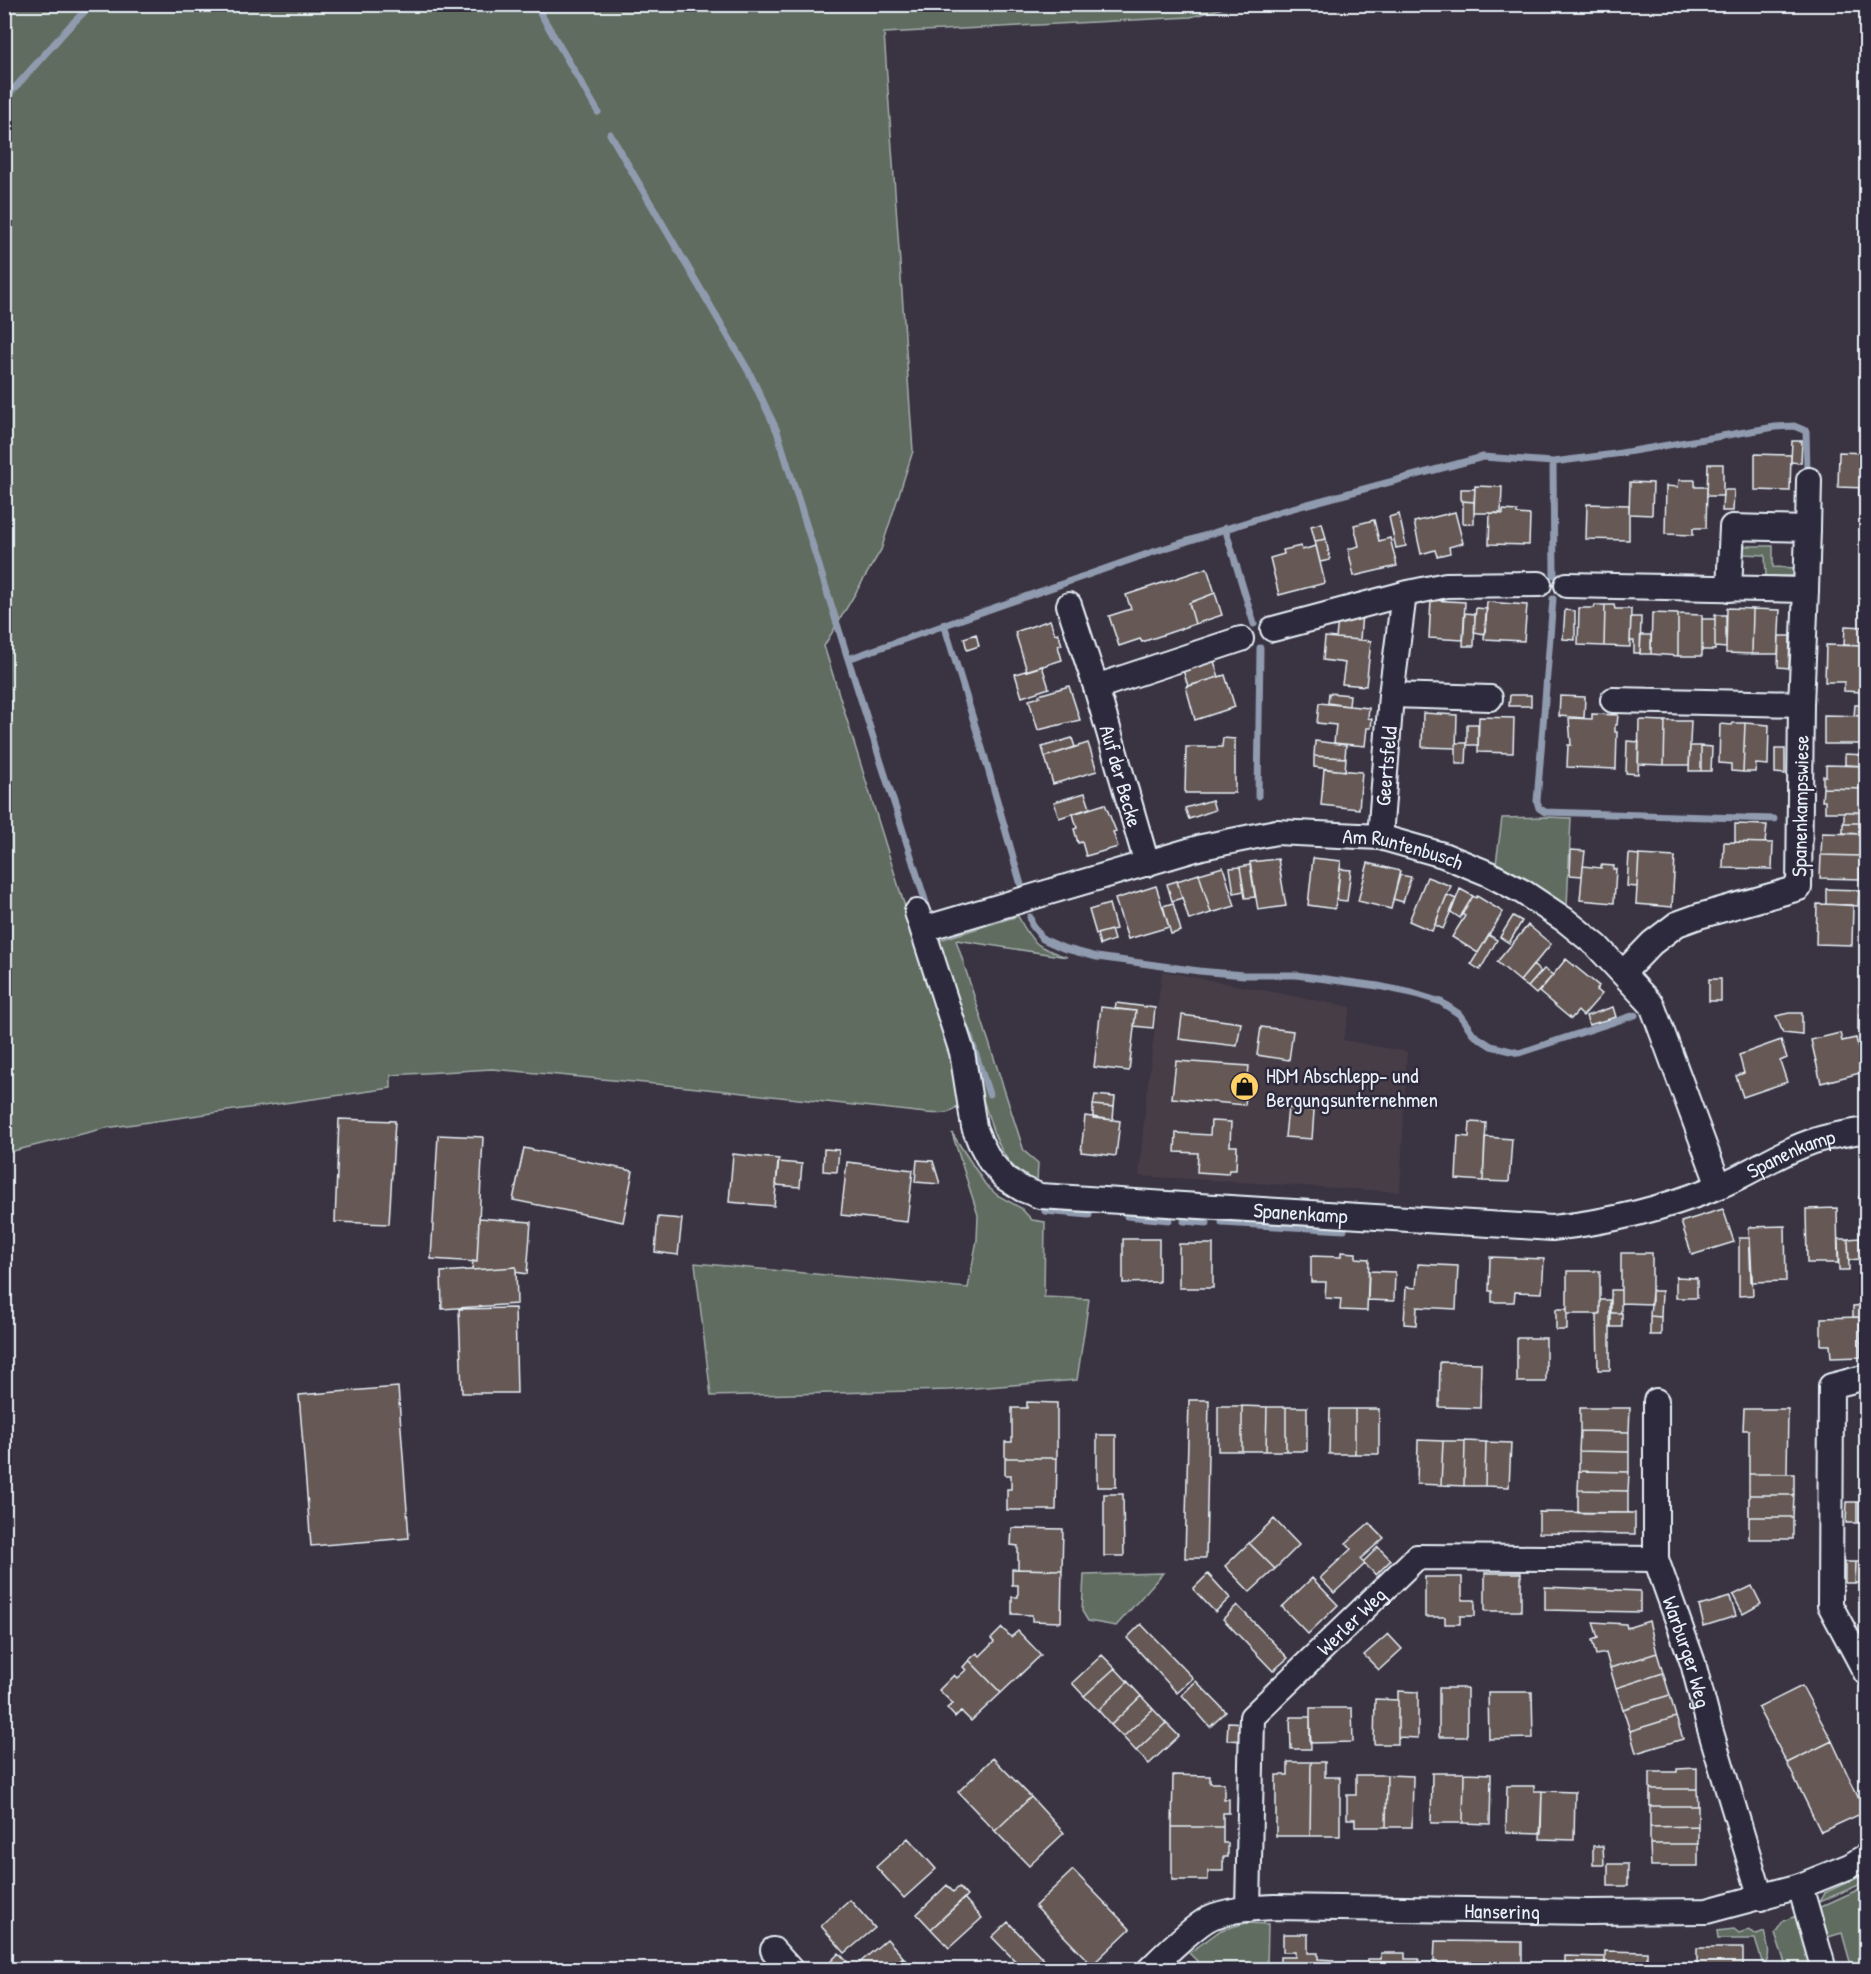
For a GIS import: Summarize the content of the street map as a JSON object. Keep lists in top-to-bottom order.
{
  "streets": {
    "street": [
      "Geertsfeld",
      "Auf der Becke",
      "Spanenkampswiese",
      "Am Runtenbusch",
      "Spanenkamp",
      "Werler Weg",
      "Warburger Weg",
      "Hansering"
    ]
  },
  "crossings": [
    ["Geertsfeld", "Am Runtenbusch"],
    ["Auf der Becke", "Am Runtenbusch"],
    ["Spanenkampswiese", "Am Runtenbusch"],
    ["Am Runtenbusch", "Spanenkamp"],
    ["Werler Weg", "Warburger Weg"],
    ["Werler Weg", "Hansering"],
    ["Warburger Weg", "Hansering"]
  ],
  "places": {
    "shop": ["HDM Abschlepp- und Bergungsunternehmen"]
  }
}
